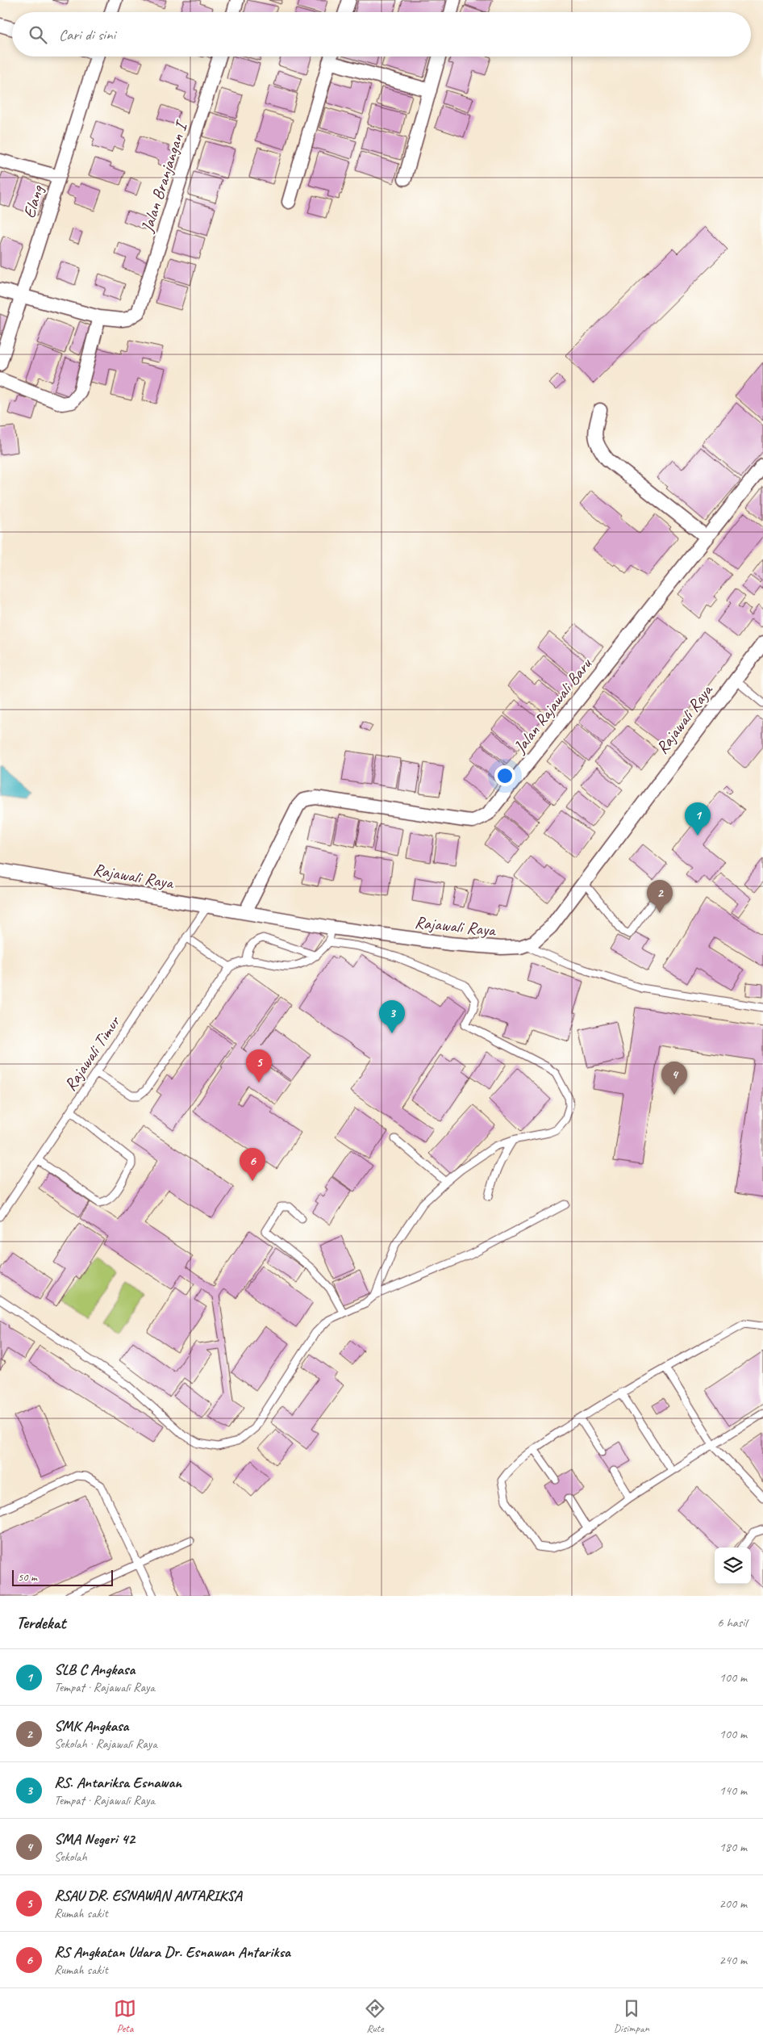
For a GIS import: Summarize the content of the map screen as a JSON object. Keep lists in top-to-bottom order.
{
  "streets": {
    "street": [
      "Jalan Branjangan I",
      "Elang",
      "Jalan Rajawali Baru",
      "Rajawali Raya"
    ],
    "lane": ["Rajawali Timur"]
  },
  "crossings": [
    ["Jalan Rajawali Baru", "Rajawali Raya"],
    ["Rajawali Raya", "Rajawali Timur"]
  ],
  "scale_bar": "50 m",
  "page": {
    "search": "Cari di sini",
    "pins": [
      "1",
      "2",
      "3",
      "5",
      "4",
      "6"
    ],
    "scale": "50 m",
    "heading": ["Terdekat", "6 hasil"],
    "list": [
      {
        "mark": "1",
        "name": "SLB C Angkasa",
        "note": "Tempat · Rajawali Raya",
        "value": "100 m"
      },
      {
        "mark": "2",
        "name": "SMK Angkasa",
        "note": "Sekolah · Rajawali Raya",
        "value": "100 m"
      },
      {
        "mark": "3",
        "name": "RS. Antariksa Esnawan",
        "note": "Tempat · Rajawali Raya",
        "value": "140 m"
      },
      {
        "mark": "4",
        "name": "SMA Negeri 42",
        "note": "Sekolah",
        "value": "180 m"
      },
      {
        "mark": "5",
        "name": "RSAU DR. ESNAWAN ANTARIKSA",
        "note": "Rumah sakit",
        "value": "200 m"
      },
      {
        "mark": "6",
        "name": "RS Angkatan Udara Dr. Esnawan Antariksa",
        "note": "Rumah sakit",
        "value": "240 m"
      }
    ],
    "nav": ["Peta", "Rute", "Disimpan"]
  }
}
